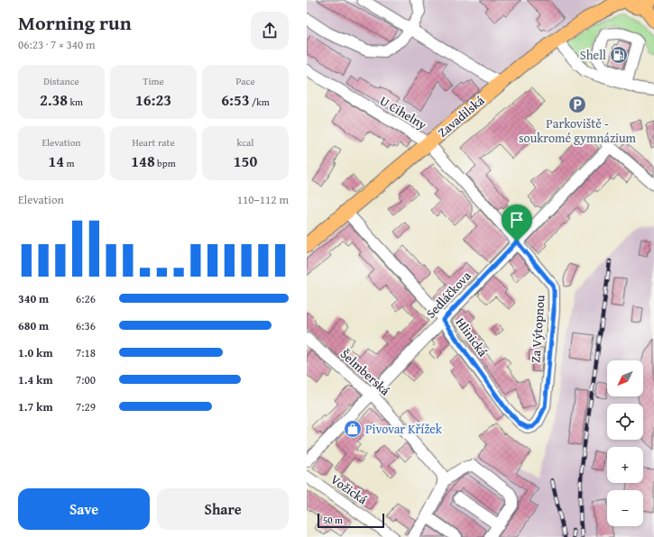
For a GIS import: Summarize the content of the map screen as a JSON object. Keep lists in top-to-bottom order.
{
  "streets": {
    "main road": ["Zavadilská"],
    "street": [
      "U Cihelny",
      "Sedláčkova",
      "Za Výtopnou",
      "Hlinická",
      "Šelmberská",
      "Vožická"
    ]
  },
  "crossings": [
    ["U Cihelny", "Zavadilská"],
    ["U Cihelny", "Sedláčkova"],
    ["U Cihelny", "Za Výtopnou"],
    ["Zavadilská", "Hlinická"],
    ["Sedláčkova", "Za Výtopnou"],
    ["Sedláčkova", "Hlinická"],
    ["Sedláčkova", "Šelmberská"],
    ["Za Výtopnou", "Hlinická"]
  ],
  "places": {
    "fuel station": ["Shell"],
    "parking": ["Parkoviště - soukromé gymnázium"],
    "shop": ["Pivovar Křížek"]
  },
  "scale_bar": "50 m",
  "north": "bottom left",
  "page": {
    "heading": ["Morning run", "06:23 · 7 × 340 m"],
    "stats": [
      ["Distance", "2.38 km"],
      ["Time", "16:23"],
      ["Pace", "6:53 /km"],
      ["Elevation", "14 m"],
      ["Heart rate", "148 bpm"],
      ["kcal", "150"]
    ],
    "chart": ["Elevation", "110–112 m"],
    "list": [
      {
        "name": "340 m",
        "note": "6:26"
      },
      {
        "name": "680 m",
        "note": "6:36"
      },
      {
        "name": "1.0 km",
        "note": "7:18"
      },
      {
        "name": "1.4 km",
        "note": "7:00"
      },
      {
        "name": "1.7 km",
        "note": "7:29"
      }
    ],
    "map_buttons": ["+", "−"],
    "buttons": ["Save", "Share"],
    "scale": "50 m"
  }
}
